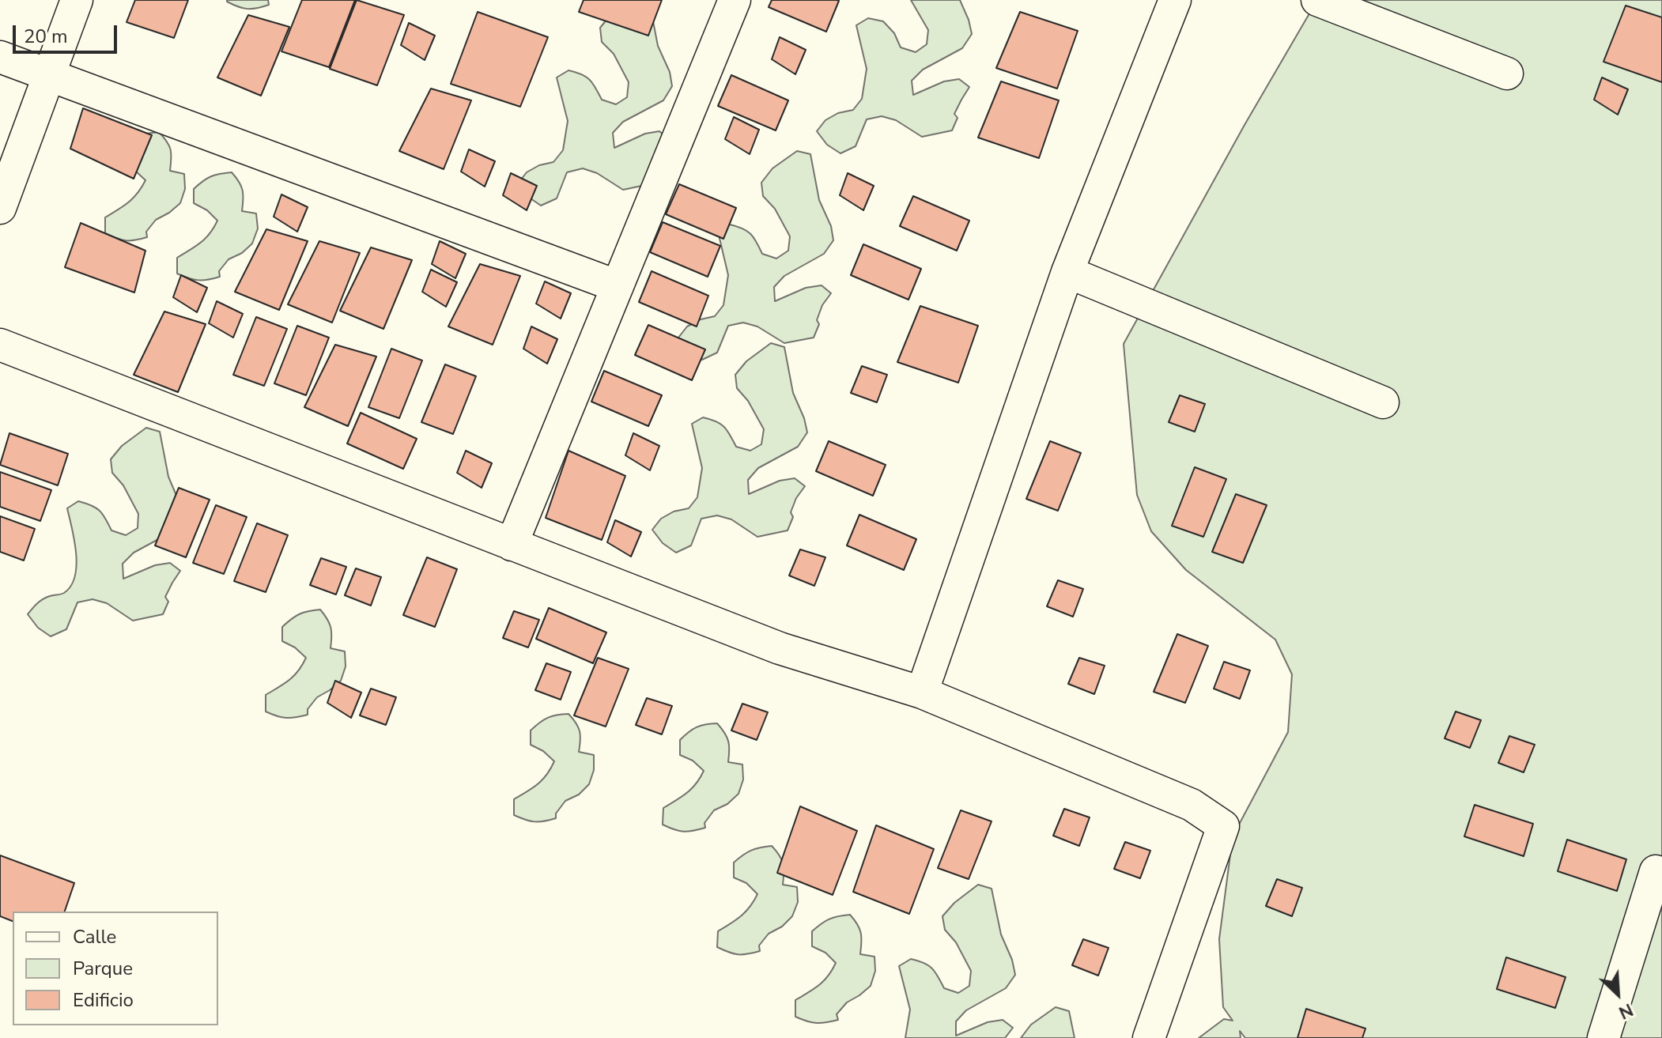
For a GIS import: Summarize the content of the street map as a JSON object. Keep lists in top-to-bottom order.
{
  "legend": ["Calle", "Parque", "Edificio"],
  "scale_bar": "20 m",
  "north": "bottom right"
}
